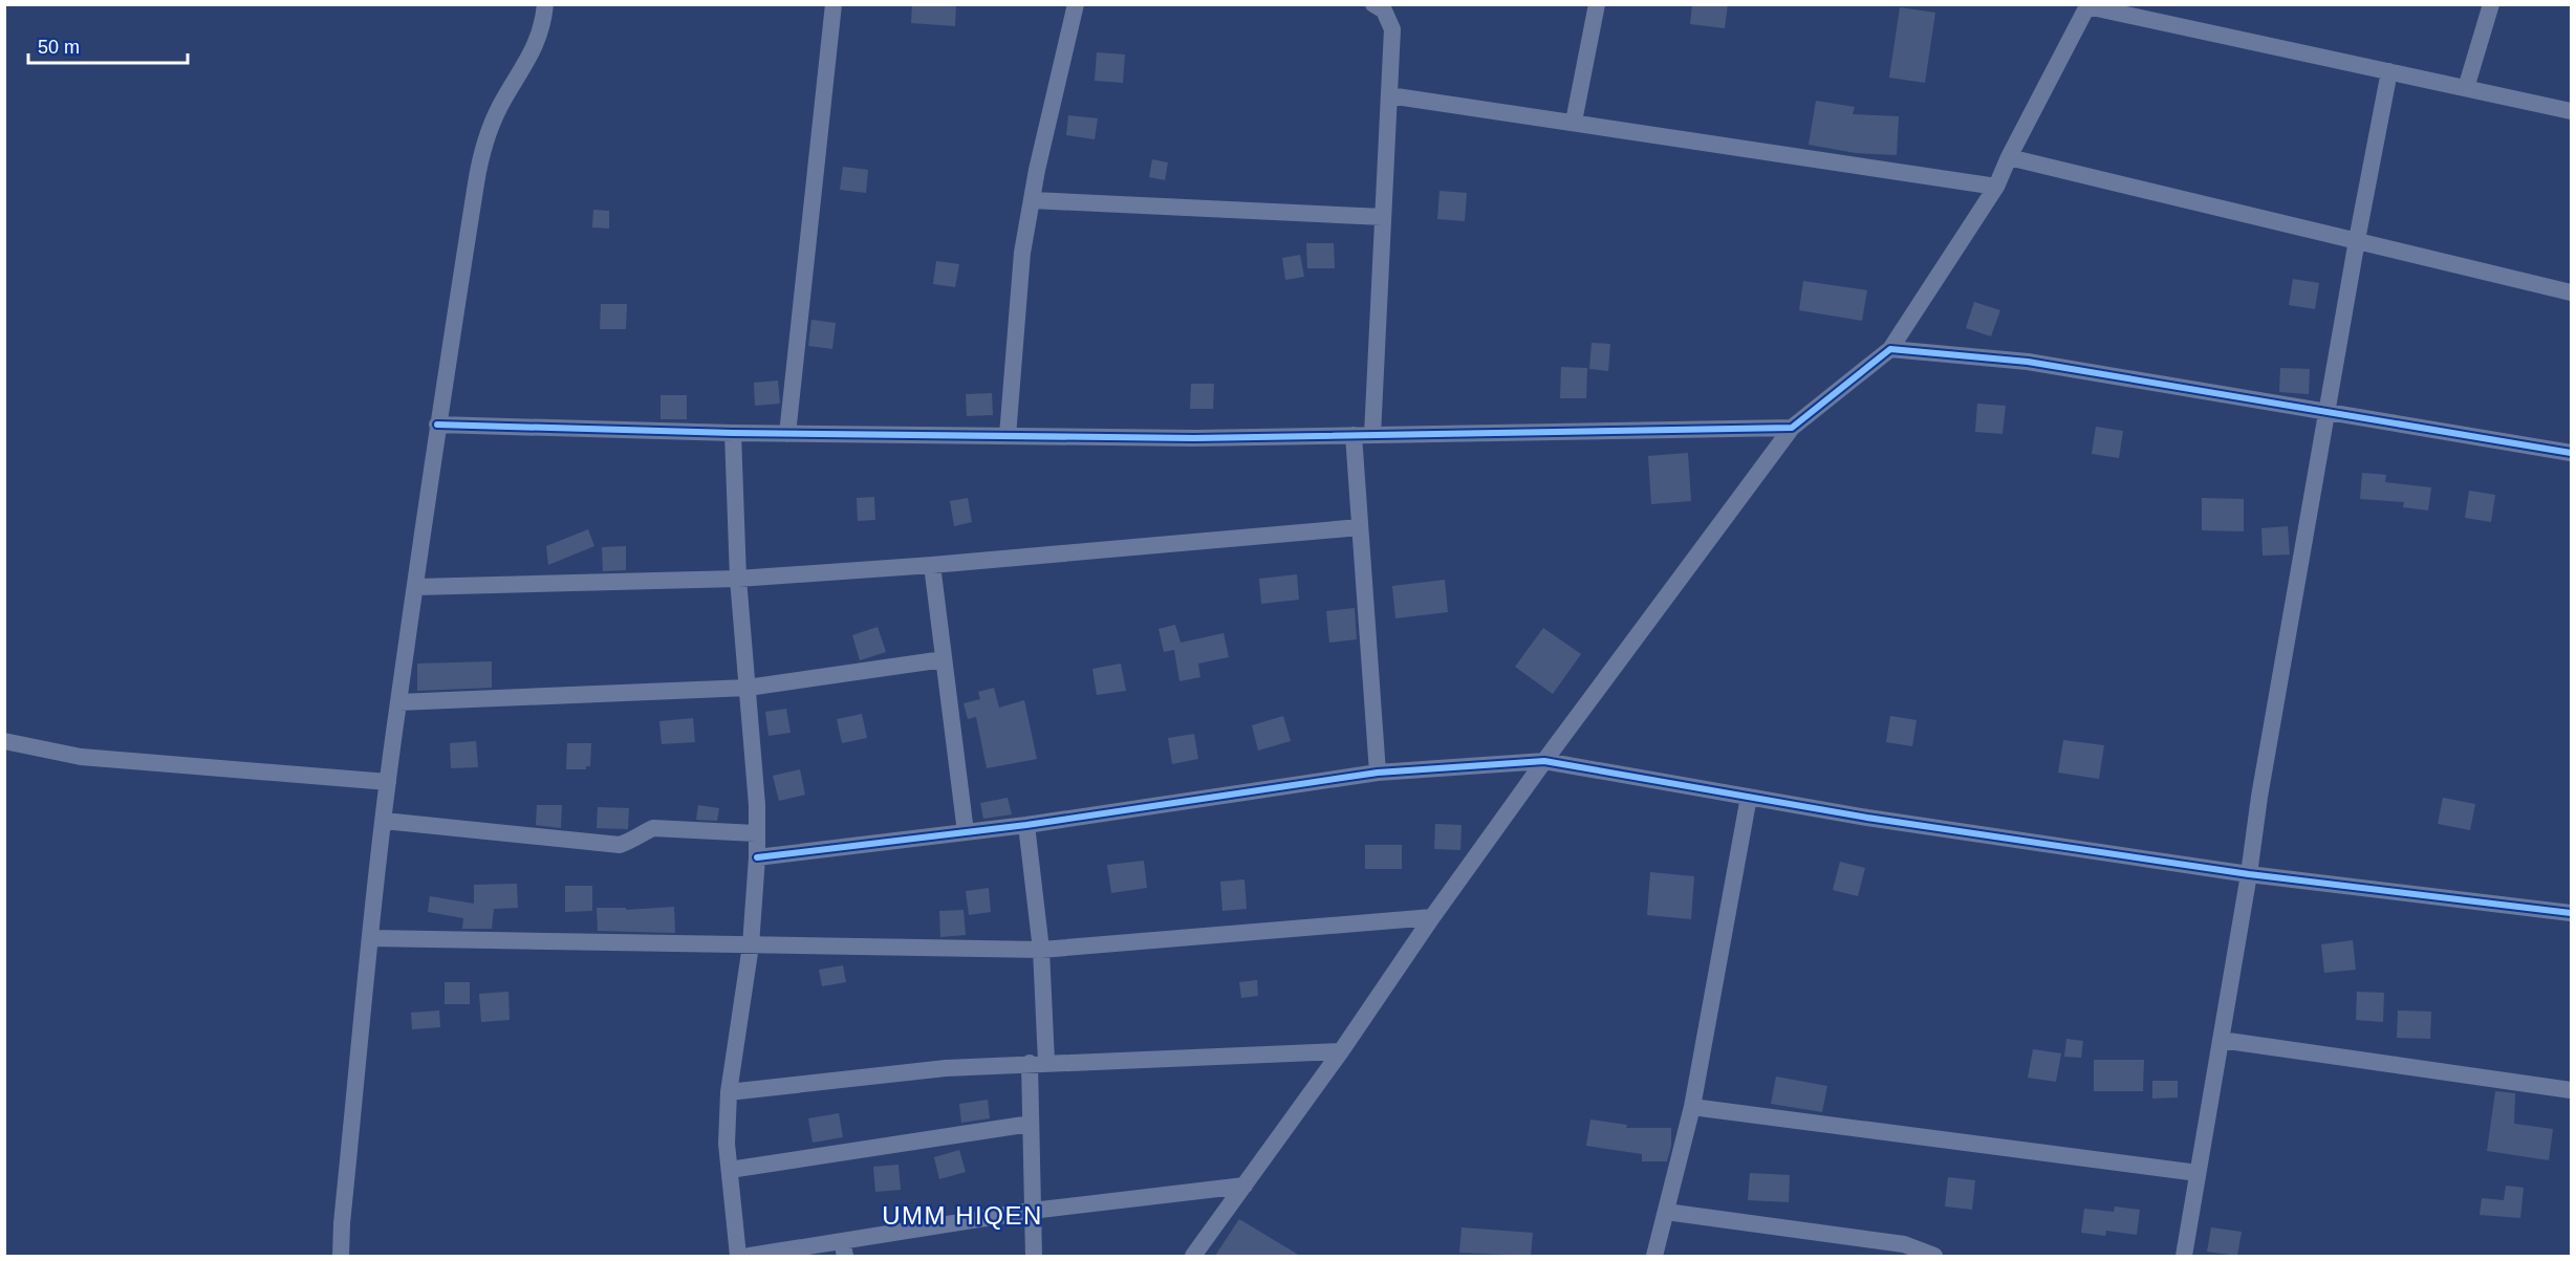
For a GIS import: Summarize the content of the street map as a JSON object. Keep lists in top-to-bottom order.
{
  "districts": ["UMM HIQEN"],
  "scale_bar": "50 m"
}
